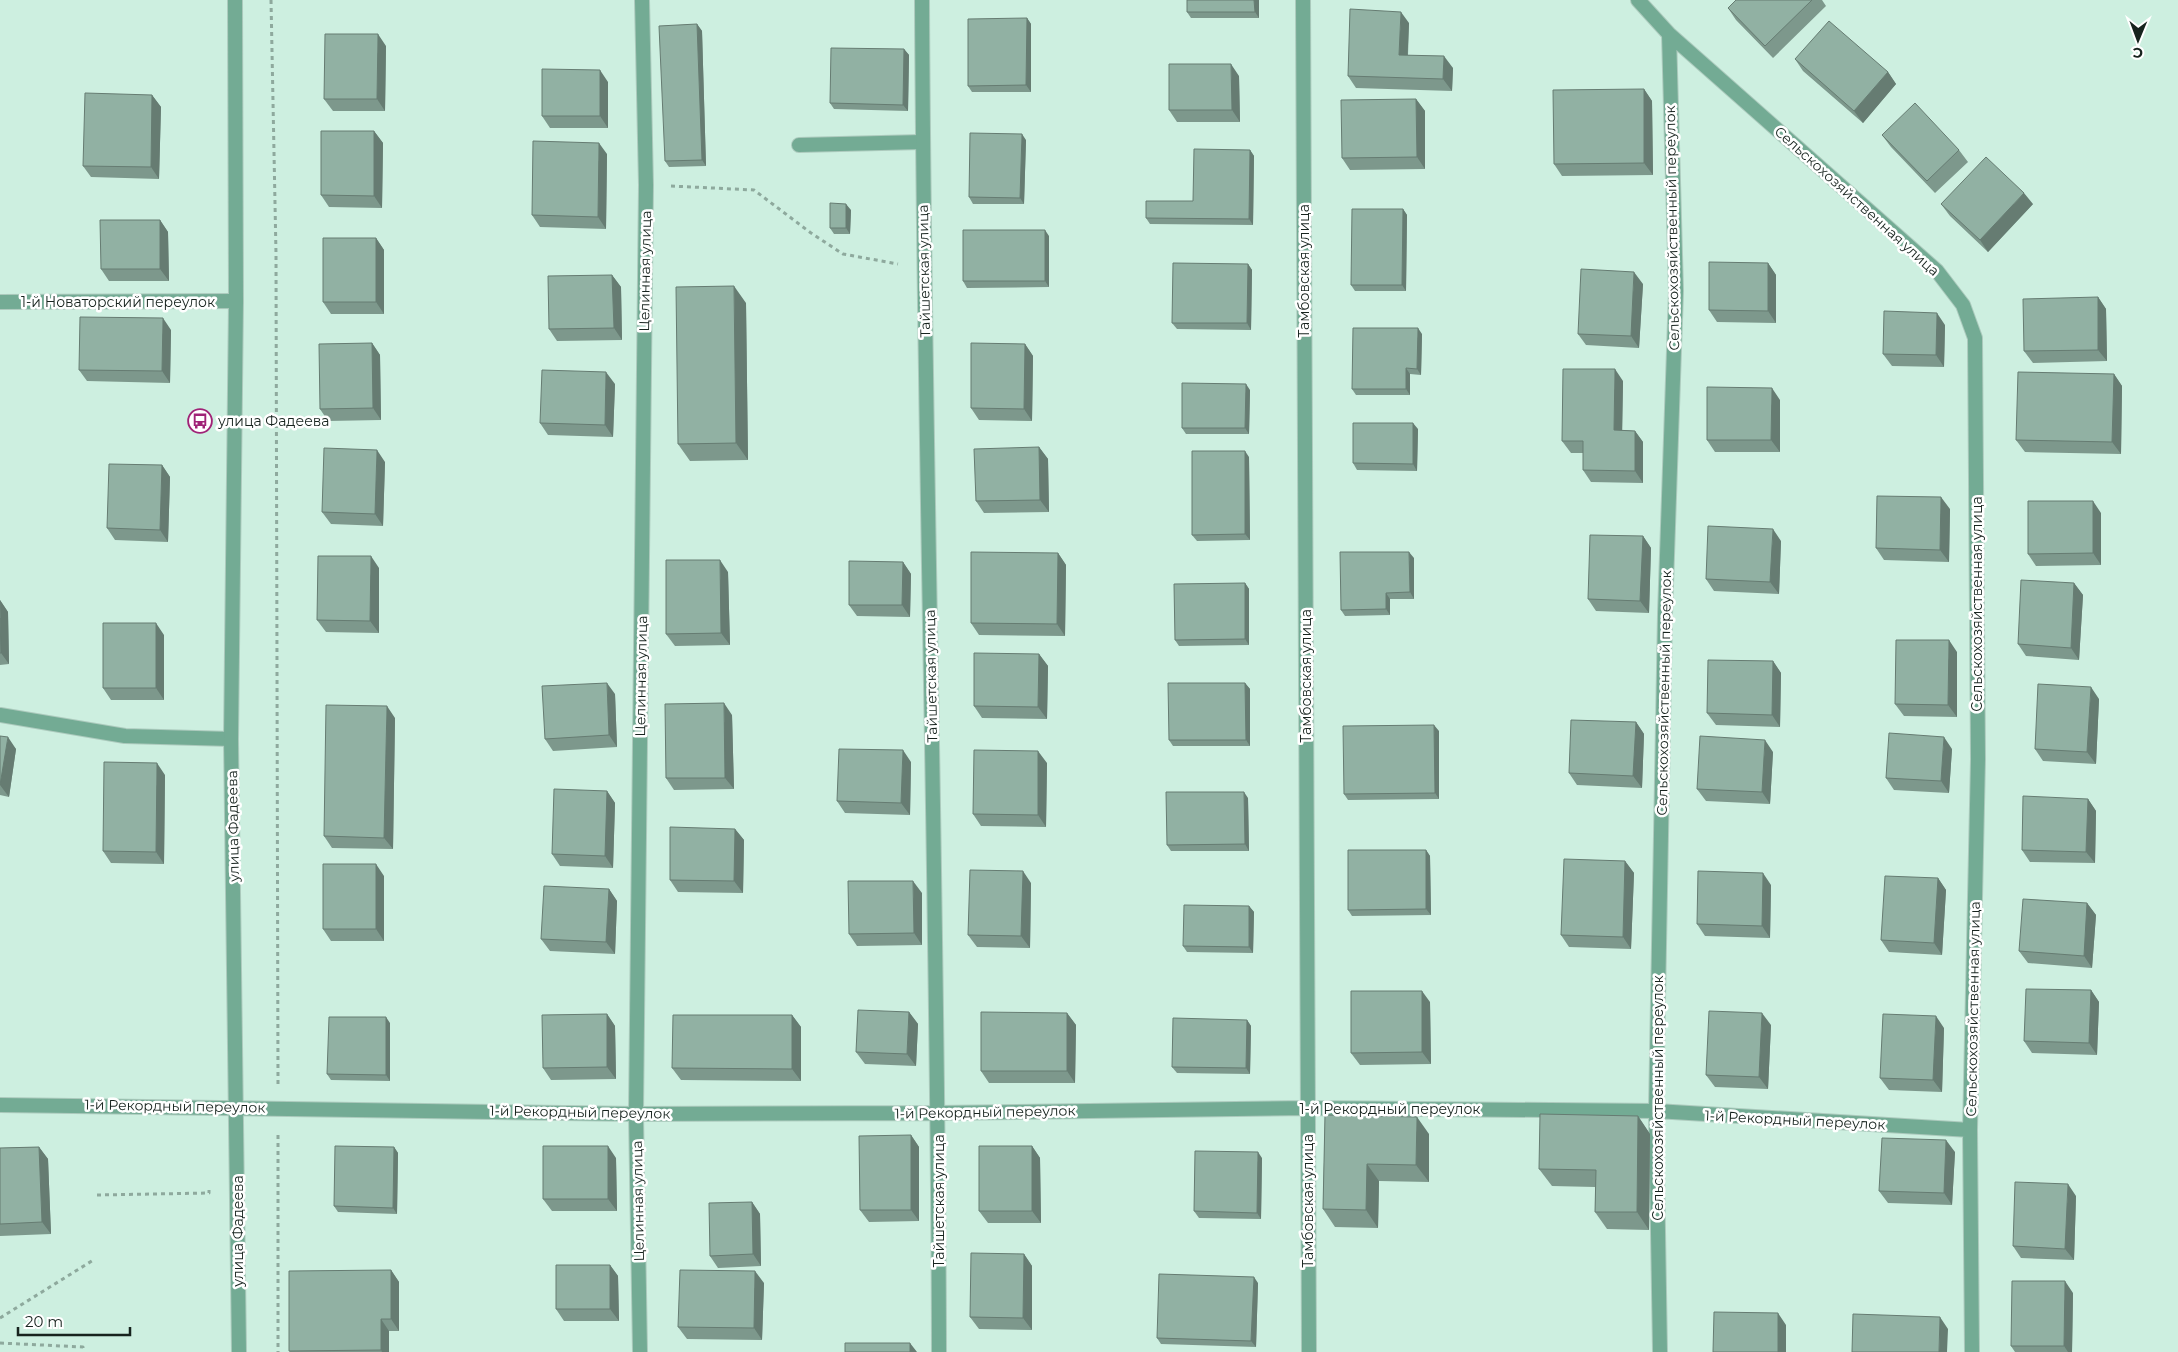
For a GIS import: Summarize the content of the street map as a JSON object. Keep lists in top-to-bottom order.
{
  "streets": {
    "street": [
      "Сельскохозяйственная улица",
      "Сельскохозяйственный переулок",
      "Целинная улица",
      "Тайшетская улица",
      "Тамбовская улица",
      "1-й Новаторский переулок",
      "улица Фадеева",
      "1-й Рекордный переулок"
    ]
  },
  "crossings": [
    ["Сельскохозяйственная улица", "Сельскохозяйственный переулок"],
    ["Сельскохозяйственная улица", "1-й Рекордный переулок"],
    ["Сельскохозяйственный переулок", "1-й Рекордный переулок"],
    ["Целинная улица", "1-й Рекордный переулок"],
    ["Тайшетская улица", "1-й Рекордный переулок"],
    ["Тамбовская улица", "1-й Рекордный переулок"],
    ["1-й Новаторский переулок", "улица Фадеева"],
    ["улица Фадеева", "1-й Рекордный переулок"]
  ],
  "places": {
    "bus stop": ["улица Фадеева"]
  },
  "scale_bar": "20 m",
  "north": "bottom"
}
